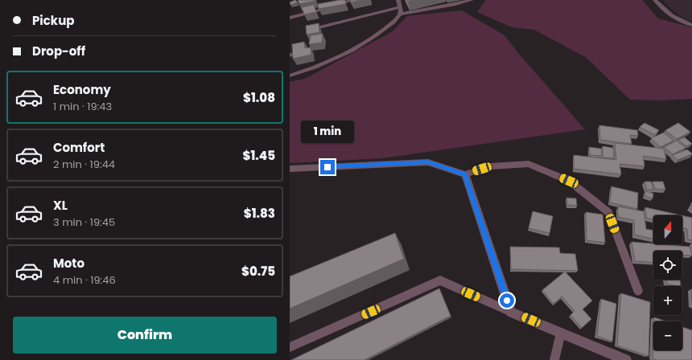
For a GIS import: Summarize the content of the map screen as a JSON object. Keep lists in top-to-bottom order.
{
  "north": "top",
  "page": {
    "banner": ["Pickup", "Drop-off"],
    "list": [
      {
        "name": "Economy",
        "note": "1 min · 19:43",
        "value": "$1.08"
      },
      {
        "name": "Comfort",
        "note": "2 min · 19:44",
        "value": "$1.45"
      },
      {
        "name": "XL",
        "note": "3 min · 19:45",
        "value": "$1.83"
      },
      {
        "name": "Moto",
        "note": "4 min · 19:46",
        "value": "$0.75"
      }
    ],
    "bubble": "1 min",
    "map_buttons": ["+", "−"],
    "buttons": "Confirm"
  }
}
